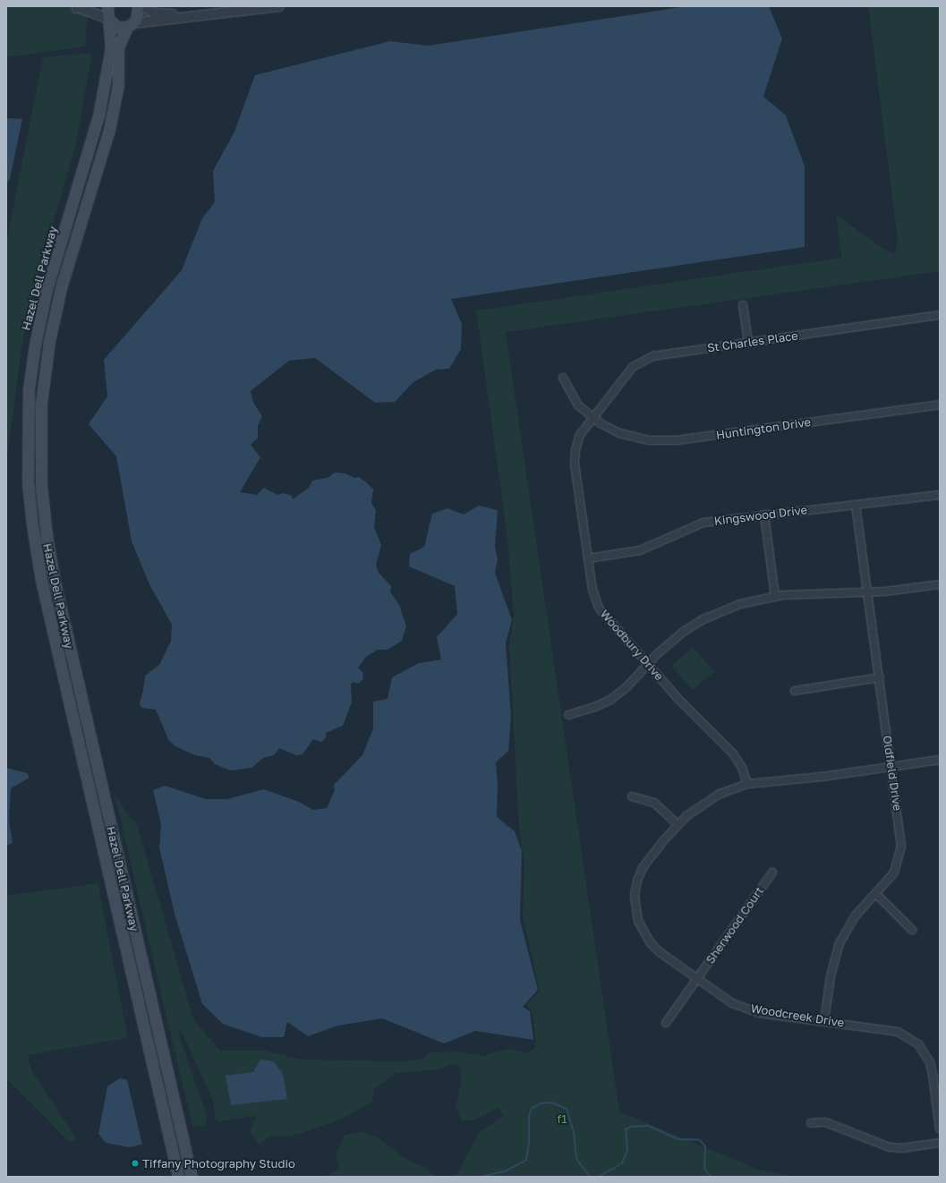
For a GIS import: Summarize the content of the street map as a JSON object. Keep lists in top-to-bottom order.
{
  "streets": {
    "main road": ["Hazel Dell Parkway"],
    "street": [
      "St Charles Place",
      "Huntington Drive",
      "Kingswood Drive",
      "Woodbury Drive",
      "Oldfield Drive",
      "Sherwood Court",
      "Woodcreek Drive"
    ]
  },
  "crossings": [
    ["St Charles Place", "Huntington Drive"],
    ["St Charles Place", "Woodbury Drive"],
    ["Huntington Drive", "Woodbury Drive"],
    ["Kingswood Drive", "Woodbury Drive"],
    ["Kingswood Drive", "Oldfield Drive"],
    ["Woodbury Drive", "Woodcreek Drive"],
    ["Oldfield Drive", "Woodcreek Drive"],
    ["Sherwood Court", "Woodcreek Drive"]
  ],
  "parks": ["f1"],
  "places": ["Tiffany Photography Studio"]
}
